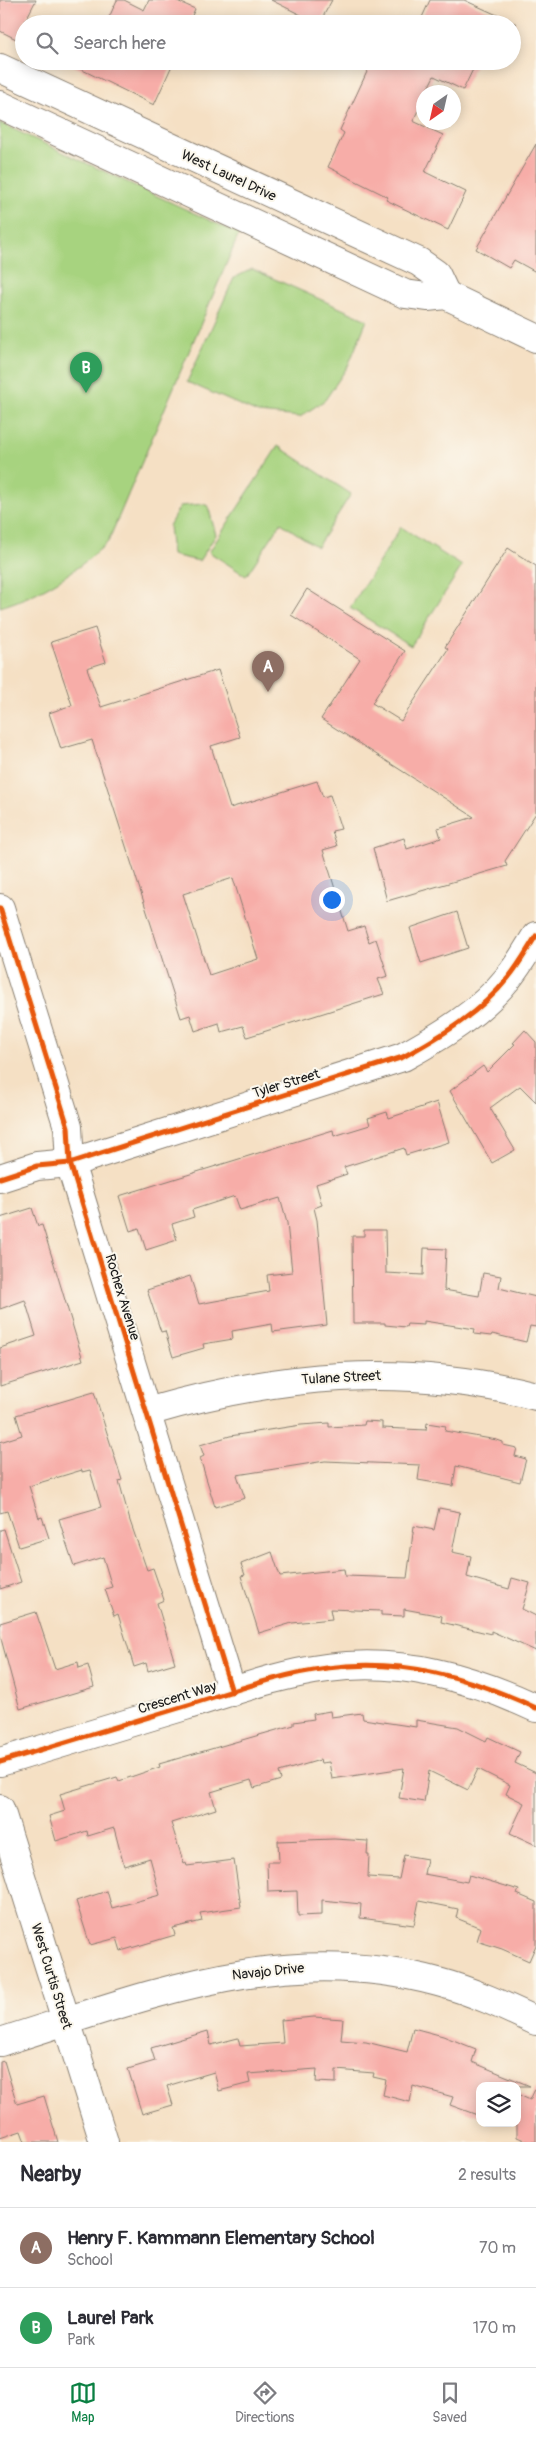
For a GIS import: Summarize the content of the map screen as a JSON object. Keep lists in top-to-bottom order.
{
  "streets": {
    "street": [
      "West Laurel Drive",
      "Tyler Street",
      "Rochex Avenue",
      "Tulane Street",
      "Crescent Way",
      "Navajo Drive",
      "West Curtis Street"
    ]
  },
  "crossings": [
    ["Tyler Street", "Rochex Avenue"],
    ["Rochex Avenue", "Tulane Street"],
    ["Rochex Avenue", "Crescent Way"],
    ["Navajo Drive", "West Curtis Street"]
  ],
  "north": "bottom left",
  "page": {
    "search": "Search here",
    "pins": ["B", "A"],
    "heading": ["Nearby", "2 results"],
    "list": [
      {
        "mark": "A",
        "name": "Henry F. Kammann Elementary School",
        "note": "School",
        "value": "70 m"
      },
      {
        "mark": "B",
        "name": "Laurel Park",
        "note": "Park",
        "value": "170 m"
      }
    ],
    "nav": ["Map", "Directions", "Saved"]
  }
}
